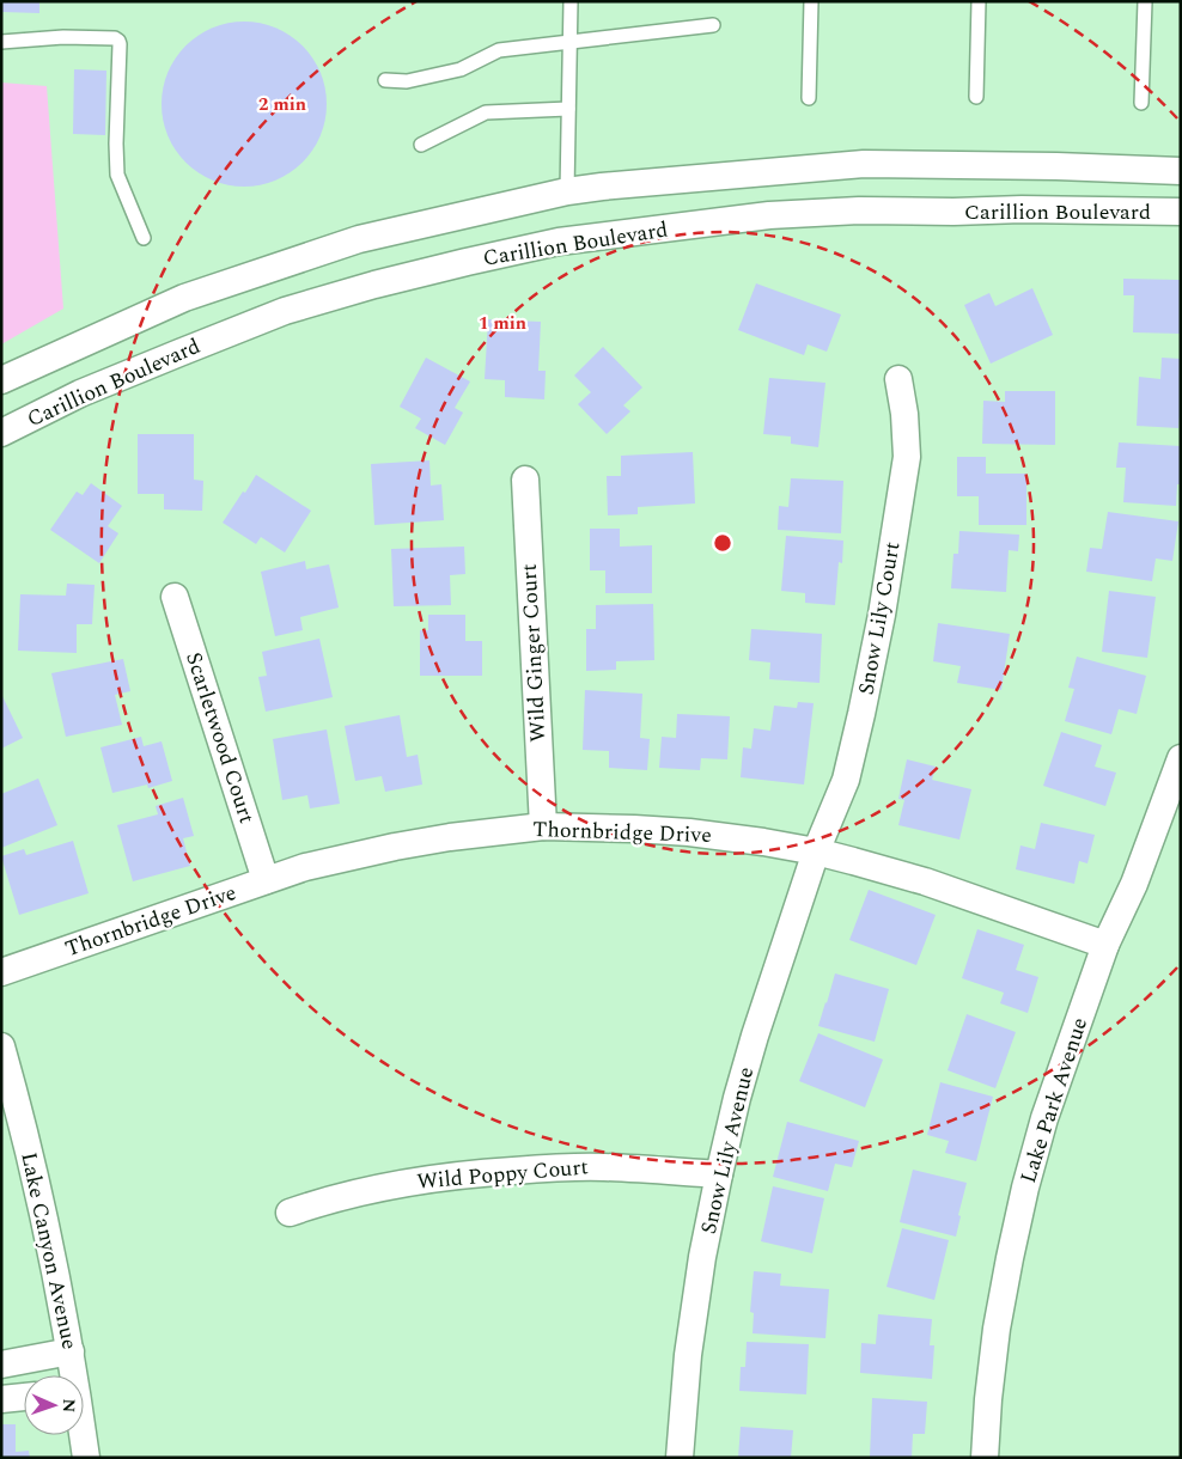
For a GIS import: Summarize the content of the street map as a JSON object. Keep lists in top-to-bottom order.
{
  "streets": {
    "street": [
      "Carillion Boulevard",
      "Snow Lily Court",
      "Wild Ginger Court",
      "Scarletwood Court",
      "Thornbridge Drive",
      "Lake Park Avenue",
      "Snow Lily Avenue",
      "Wild Poppy Court",
      "Lake Canyon Avenue"
    ]
  },
  "crossings": [
    ["Snow Lily Court", "Thornbridge Drive"],
    ["Snow Lily Court", "Snow Lily Avenue"],
    ["Wild Ginger Court", "Thornbridge Drive"],
    ["Scarletwood Court", "Thornbridge Drive"],
    ["Thornbridge Drive", "Lake Park Avenue"],
    ["Thornbridge Drive", "Snow Lily Avenue"],
    ["Snow Lily Avenue", "Wild Poppy Court"]
  ],
  "north": "right",
  "rings": ["2 min", "1 min"]
}
